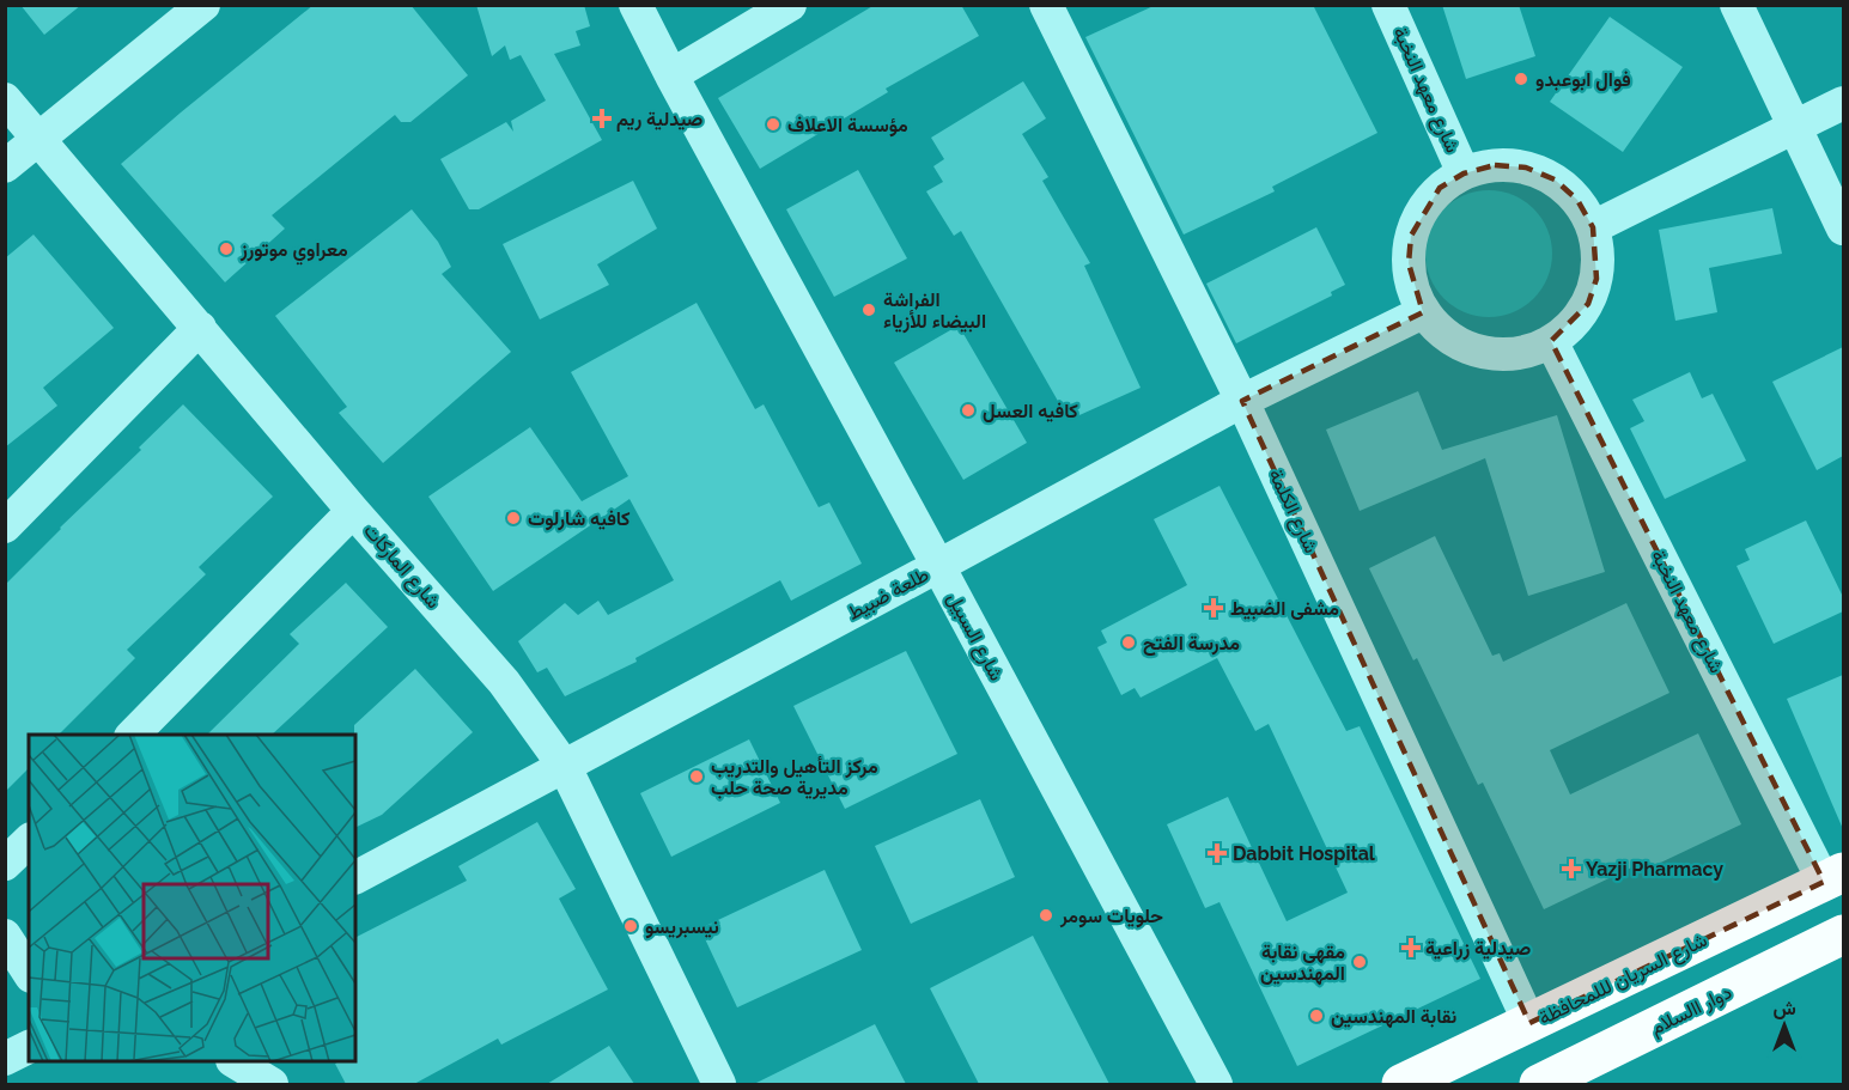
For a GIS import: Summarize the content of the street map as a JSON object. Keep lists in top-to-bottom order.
{
  "streets": {
    "main road": ["شارع السريان لللمحافظة", "دوار االسلام"],
    "street": [
      "شارع معهد النخبة",
      "شارع الكلمة",
      "شارع الماركات",
      "طلعة ضبيط",
      "شارع السبيل"
    ]
  },
  "crossings": [
    ["شارع معهد النخبة", "طلعة ضبيط"],
    ["شارع معهد النخبة", "شارع السريان لللمحافظة"],
    ["شارع الكلمة", "طلعة ضبيط"],
    ["شارع الكلمة", "شارع السريان لللمحافظة"],
    ["شارع الماركات", "طلعة ضبيط"],
    ["طلعة ضبيط", "شارع السبيل"]
  ],
  "places": {
    "other": [
      "فوال ابوعبدو",
      "مؤسسة الاعلاف",
      "معراوي موتورز",
      "الفراشة البيضاء للأزياء",
      "كافيه العسل",
      "كافيه شارلوت",
      "مدرسة الفتح",
      "مركز التأهيل والتدريب مديرية صحة حلب",
      "حلويات سومر",
      "نيسبريسو",
      "مقهى نقابة المهندسين",
      "نقابة المهندسين"
    ],
    "health": [
      "صيدلية ريم",
      "مشفى الضبيط",
      "Dabbit Hospital",
      "Yazji Pharmacy",
      "صيدلية زراعية"
    ]
  },
  "north": "top"
}
